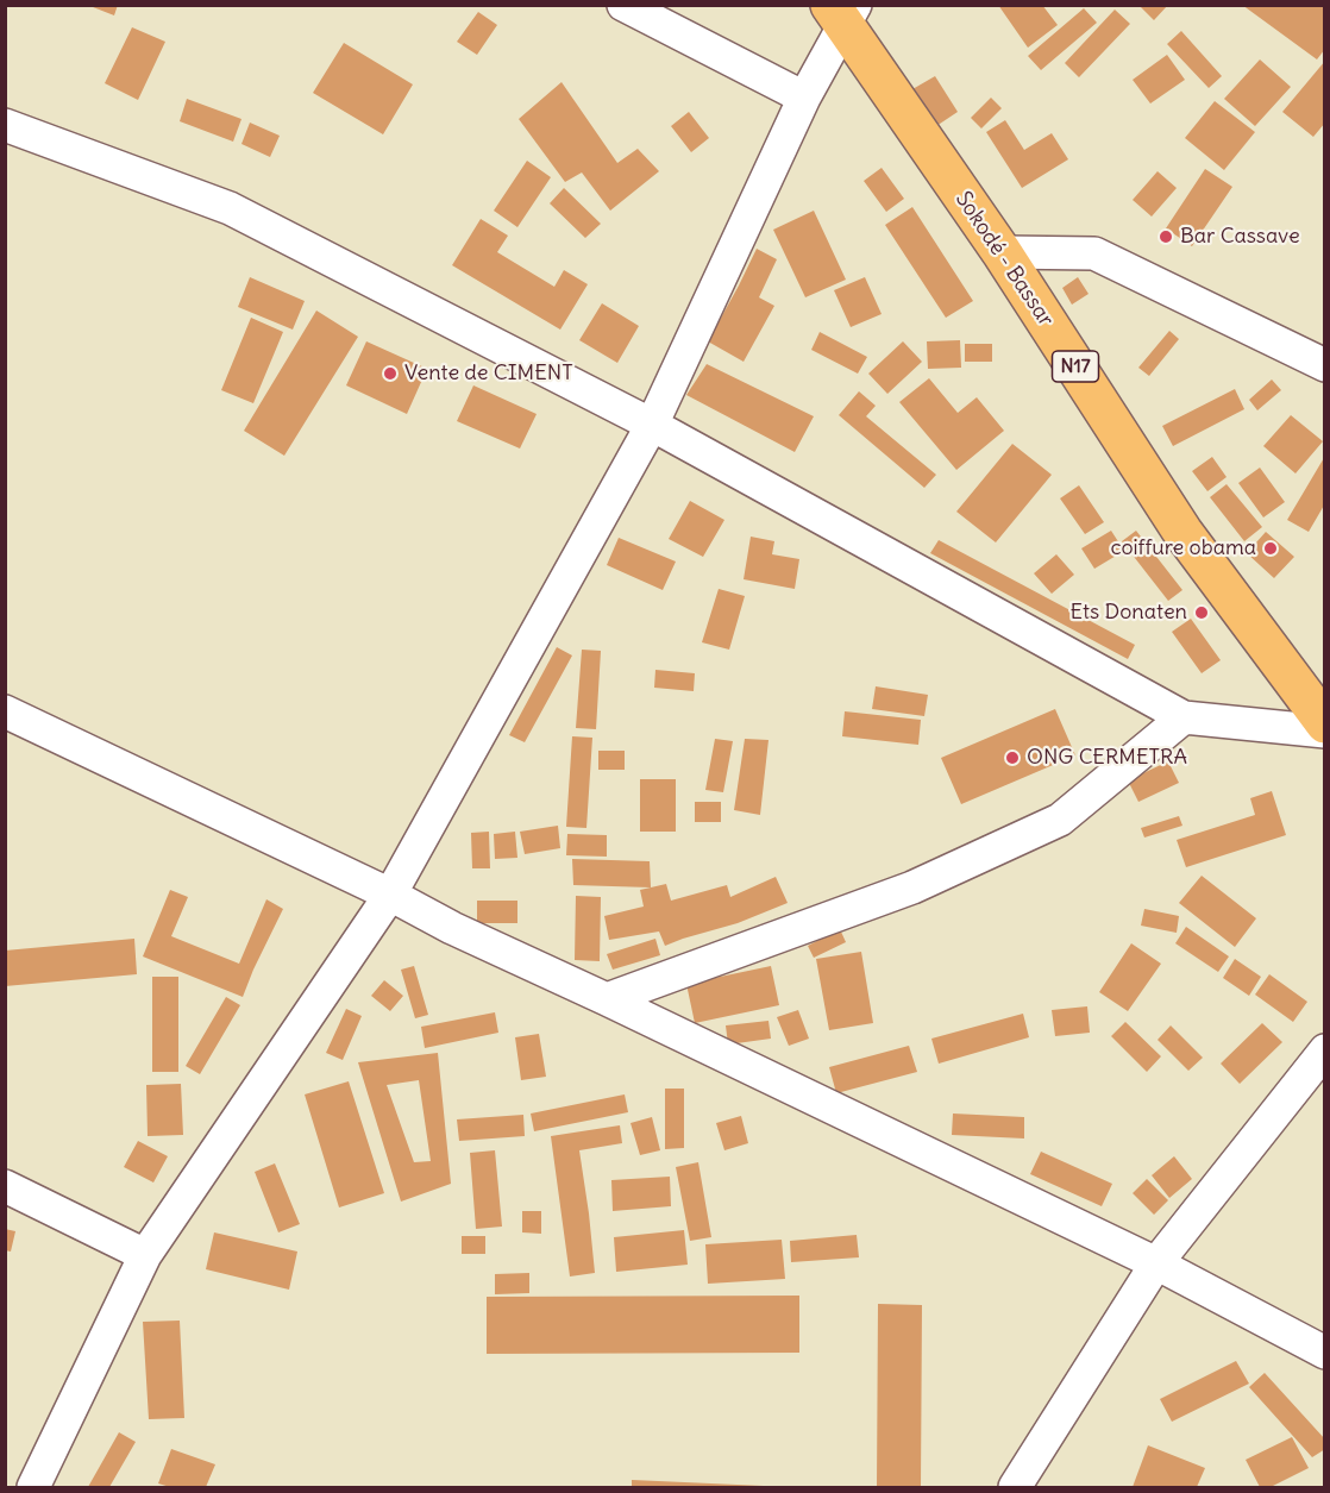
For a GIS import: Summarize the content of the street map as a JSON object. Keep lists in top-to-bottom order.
{
  "streets": {
    "main road": ["Sokodé - Bassar", "N17"]
  },
  "places": [
    "Bar Cassave",
    "Vente de CIMENT",
    "coiffure obama",
    "Ets Donaten",
    "ONG CERMETRA"
  ]
}
